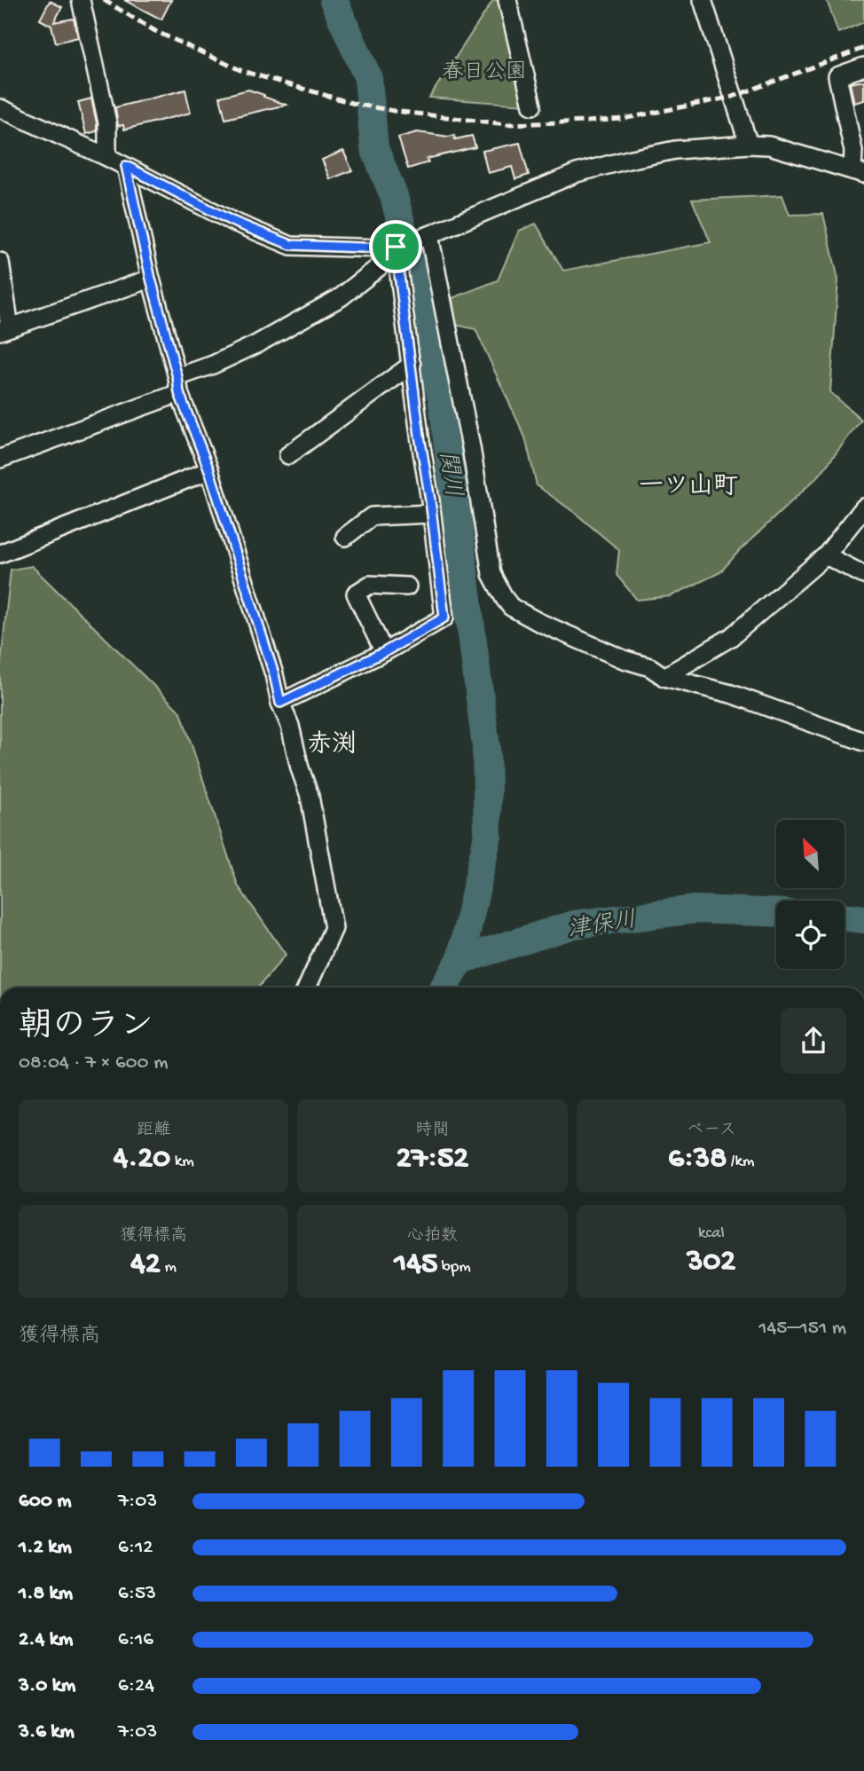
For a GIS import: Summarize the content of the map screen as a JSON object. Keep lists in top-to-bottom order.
{
  "districts": ["一ツ山町", "赤渕"],
  "water": ["関川", "津保川"],
  "parks": ["春日公園"],
  "north": "top left",
  "page": {
    "heading": ["朝のラン", "08:04 · 7 × 600 m"],
    "stats": [
      ["距離", "4.20 km"],
      ["時間", "27:52"],
      ["ペース", "6:38 /km"],
      ["獲得標高", "42 m"],
      ["心拍数", "145 bpm"],
      ["kcal", "302"]
    ],
    "chart": ["獲得標高", "145–151 m"],
    "list": [
      {
        "name": "600 m",
        "note": "7:03"
      },
      {
        "name": "1.2 km",
        "note": "6:12"
      },
      {
        "name": "1.8 km",
        "note": "6:53"
      },
      {
        "name": "2.4 km",
        "note": "6:16"
      },
      {
        "name": "3.0 km",
        "note": "6:24"
      },
      {
        "name": "3.6 km",
        "note": "7:03"
      }
    ]
  }
}
